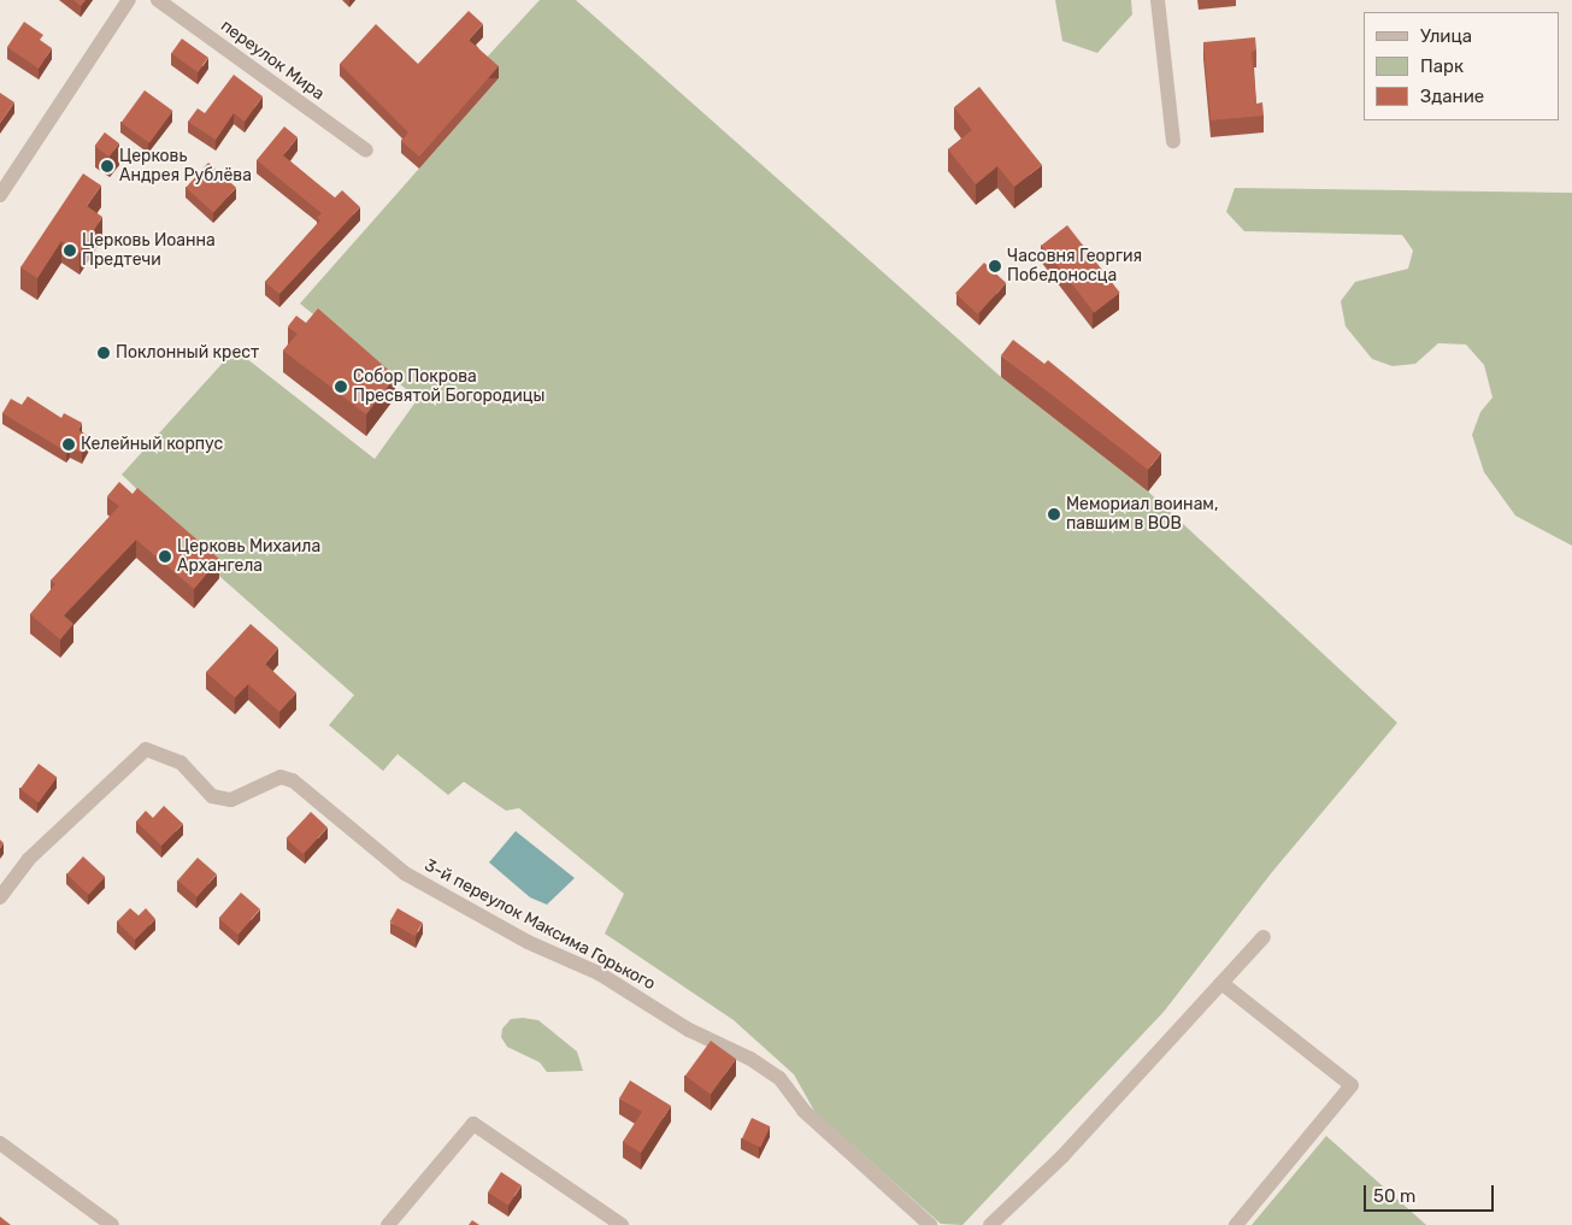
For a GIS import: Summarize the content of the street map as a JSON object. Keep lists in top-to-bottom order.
{
  "streets": {
    "street": ["переулок Мира", "3-й переулок Максима Горького"]
  },
  "places": [
    "Церковь Андрея Рублёва",
    "Церковь Иоанна Предтечи",
    "Часовня Георгия Победоносца",
    "Поклонный крест",
    "Собор Покрова Пресвятой Богородицы",
    "Келейный корпус",
    "Мемориал воинам, павшим в ВОВ",
    "Церковь Михаила Архангела"
  ],
  "legend": ["Улица", "Парк", "Здание"],
  "scale_bar": "50 m"
}
